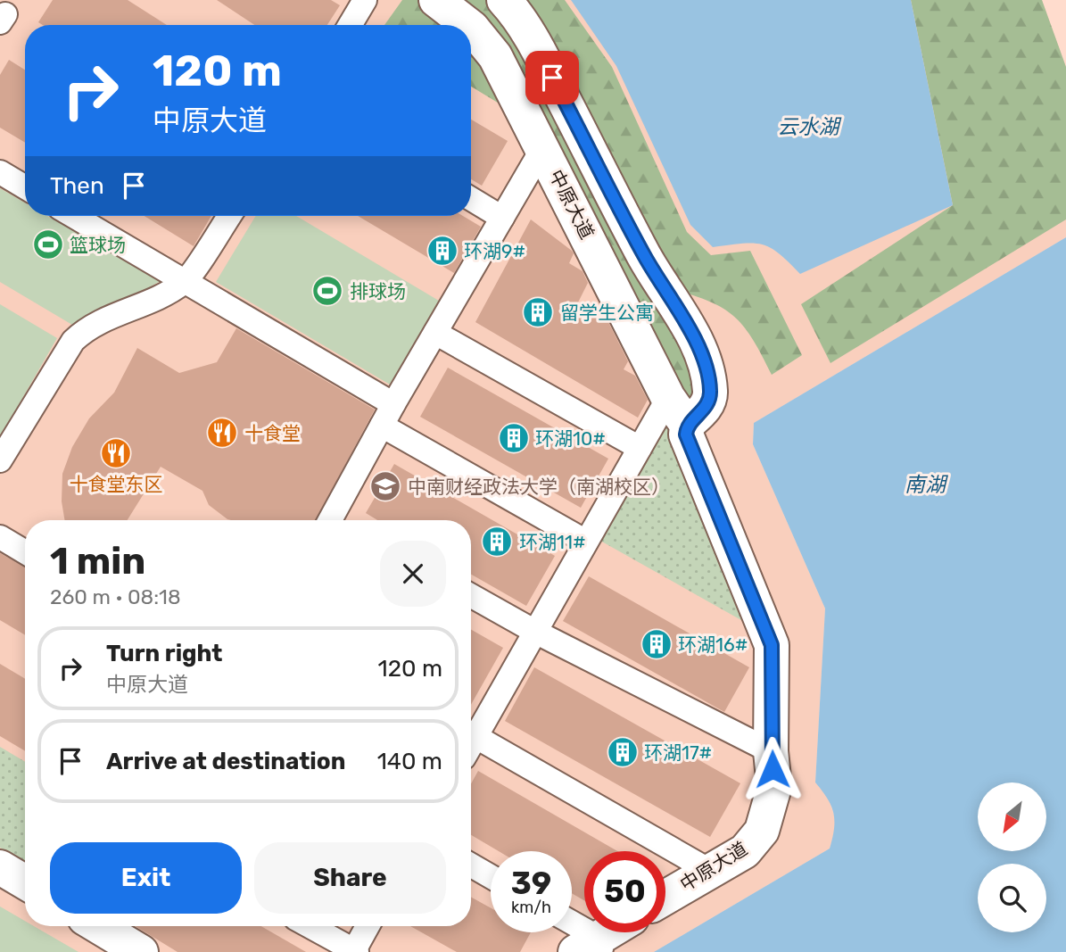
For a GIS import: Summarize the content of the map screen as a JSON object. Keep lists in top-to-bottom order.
{
  "streets": {
    "main road": ["中原大道"]
  },
  "water": ["云水湖", "南湖"],
  "places": {
    "sports": ["篮球场", "排球场"],
    "building": [
      "环湖9#",
      "留学生公寓",
      "环湖10#",
      "环湖11#",
      "环湖16#",
      "环湖17#"
    ],
    "restaurant": ["十食堂", "十食堂东区"],
    "school or university": ["中南财经政法大学（南湖校区）"]
  },
  "north": "bottom left",
  "page": {
    "turn": ["120 m", "中原大道"],
    "then": "Then",
    "heading": ["1 min", "260 m · 08:18"],
    "list": [
      {
        "name": "Turn right",
        "note": "中原大道",
        "value": "120 m"
      },
      {
        "name": "Arrive at destination",
        "value": "140 m"
      }
    ],
    "buttons": ["Exit", "Share"],
    "speed": "39 km/h",
    "limit": "50"
  }
}
